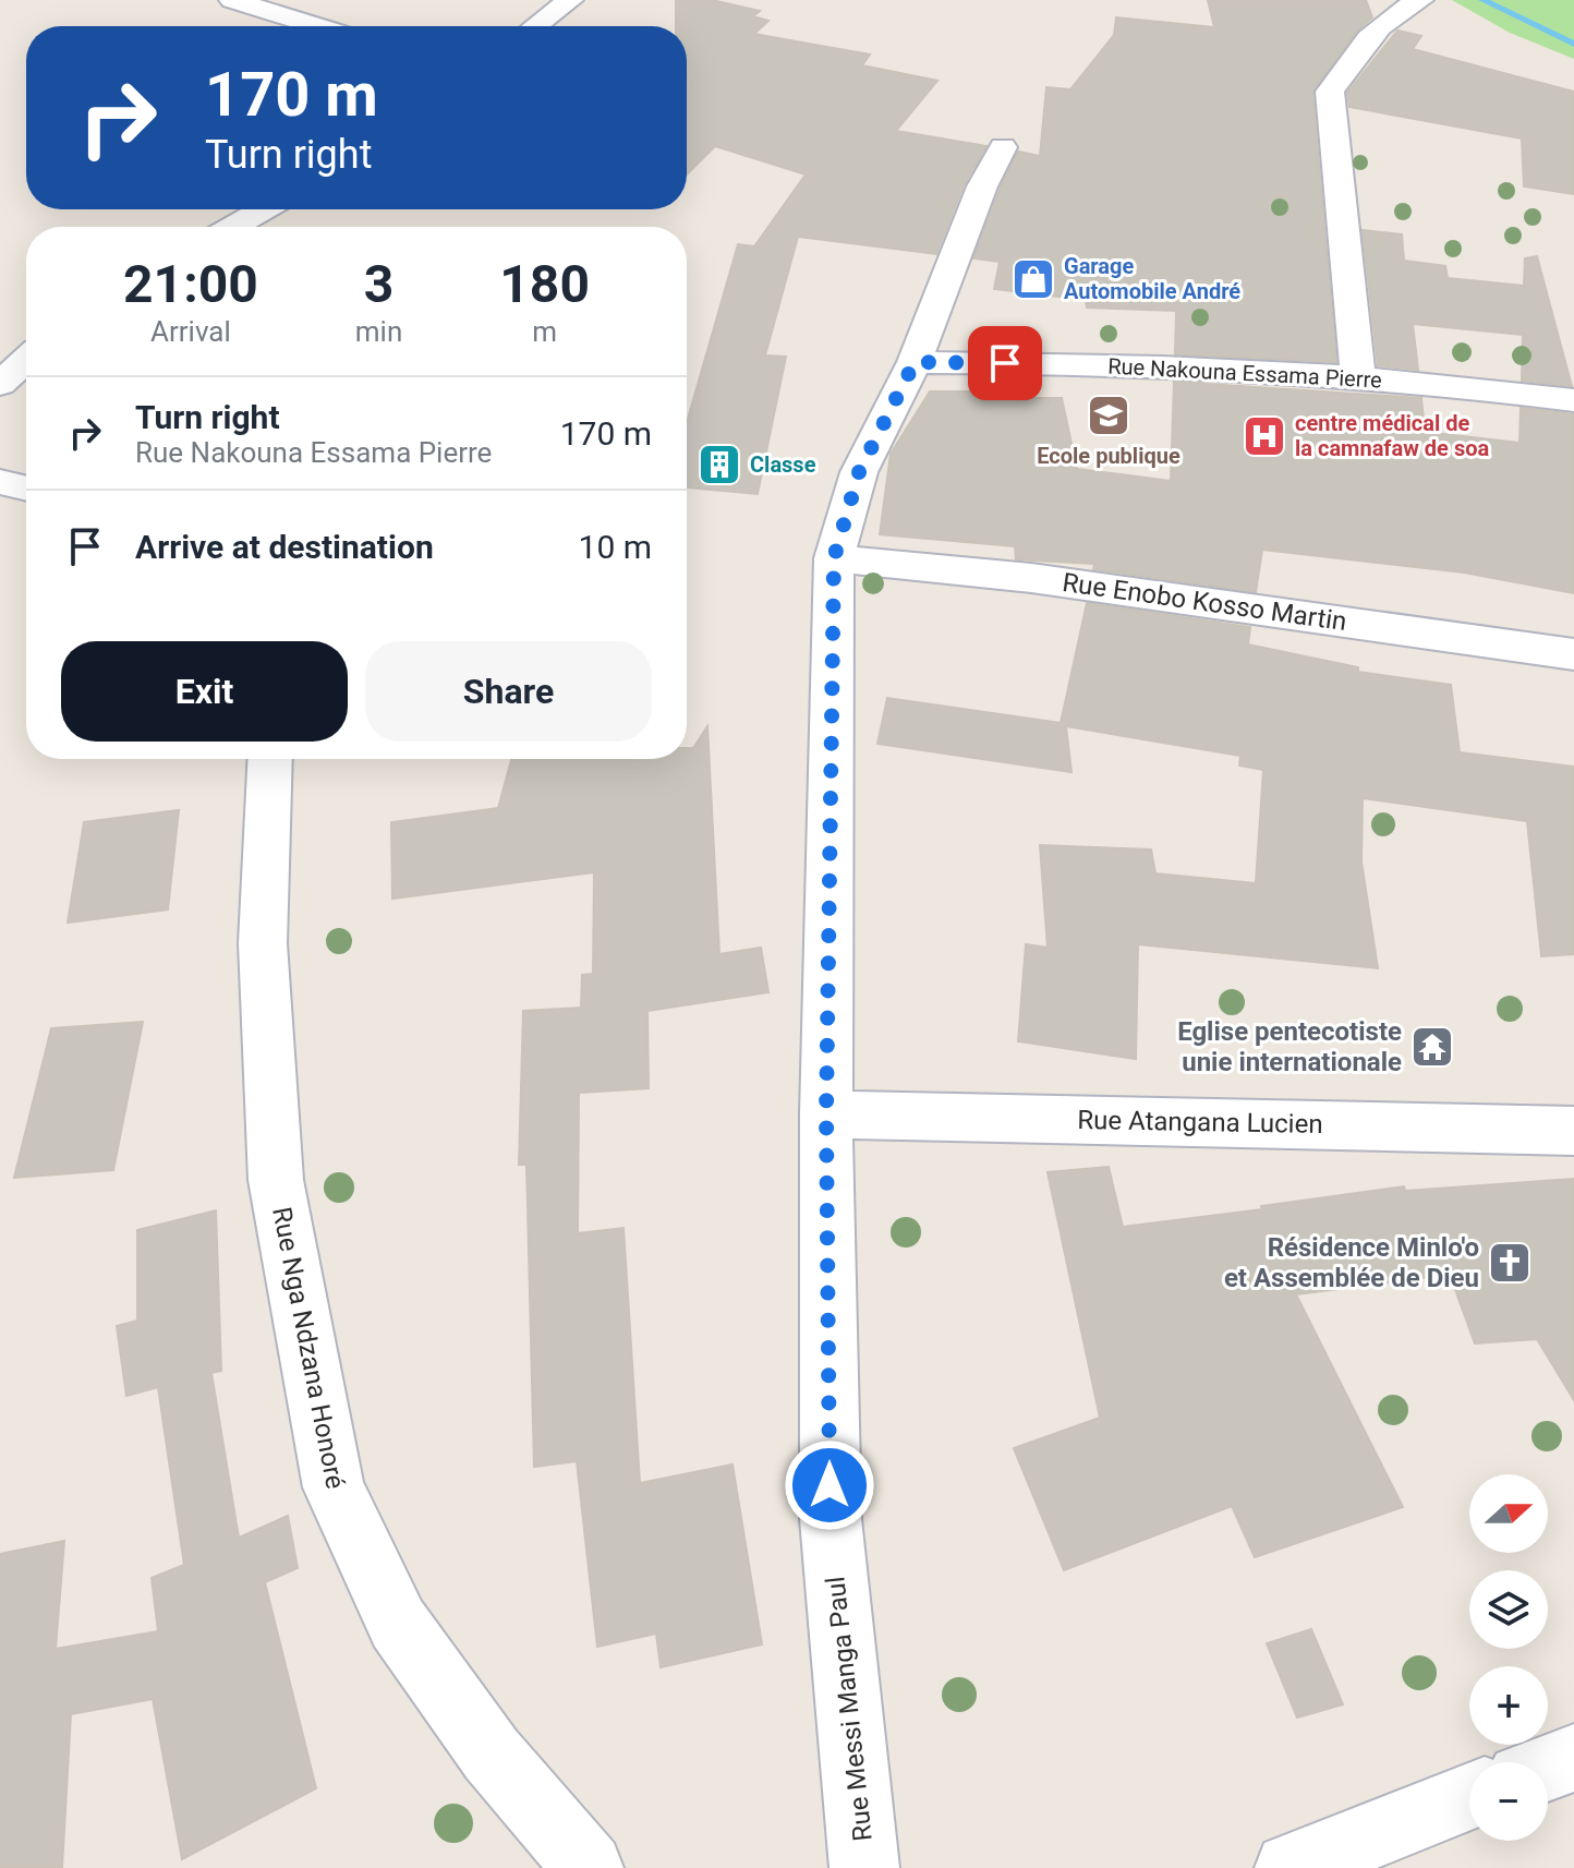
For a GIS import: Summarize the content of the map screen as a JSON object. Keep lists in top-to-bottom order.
{
  "streets": {
    "street": [
      "Rue Nakouna Essama Pierre",
      "Rue Enobo Kosso Martin",
      "Rue Atangana Lucien",
      "Rue Nga Ndzana Honoré",
      "Rue Messi Manga Paul"
    ]
  },
  "crossings": [
    ["Rue Nakouna Essama Pierre", "Rue Messi Manga Paul"],
    ["Rue Enobo Kosso Martin", "Rue Messi Manga Paul"],
    ["Rue Atangana Lucien", "Rue Messi Manga Paul"]
  ],
  "places": {
    "shop": ["Garage Automobile André"],
    "school or university": ["Ecole publique"],
    "hospital": ["centre médical de la camnafaw de soa"],
    "building": ["Classe"],
    "temple": ["Eglise pentecotiste unie internationale"],
    "church": ["Résidence Minlo'o et Assemblée de Dieu"]
  },
  "north": "right",
  "page": {
    "turn": ["170 m", "Turn right"],
    "eta": [
      "21:00",
      "Arrival",
      "3",
      "min",
      "180",
      "m"
    ],
    "list": [
      {
        "name": "Turn right",
        "note": "Rue Nakouna Essama Pierre",
        "value": "170 m"
      },
      {
        "name": "Arrive at destination",
        "value": "10 m"
      }
    ],
    "buttons": ["Exit", "Share"],
    "map_buttons": ["+", "−"]
  }
}
